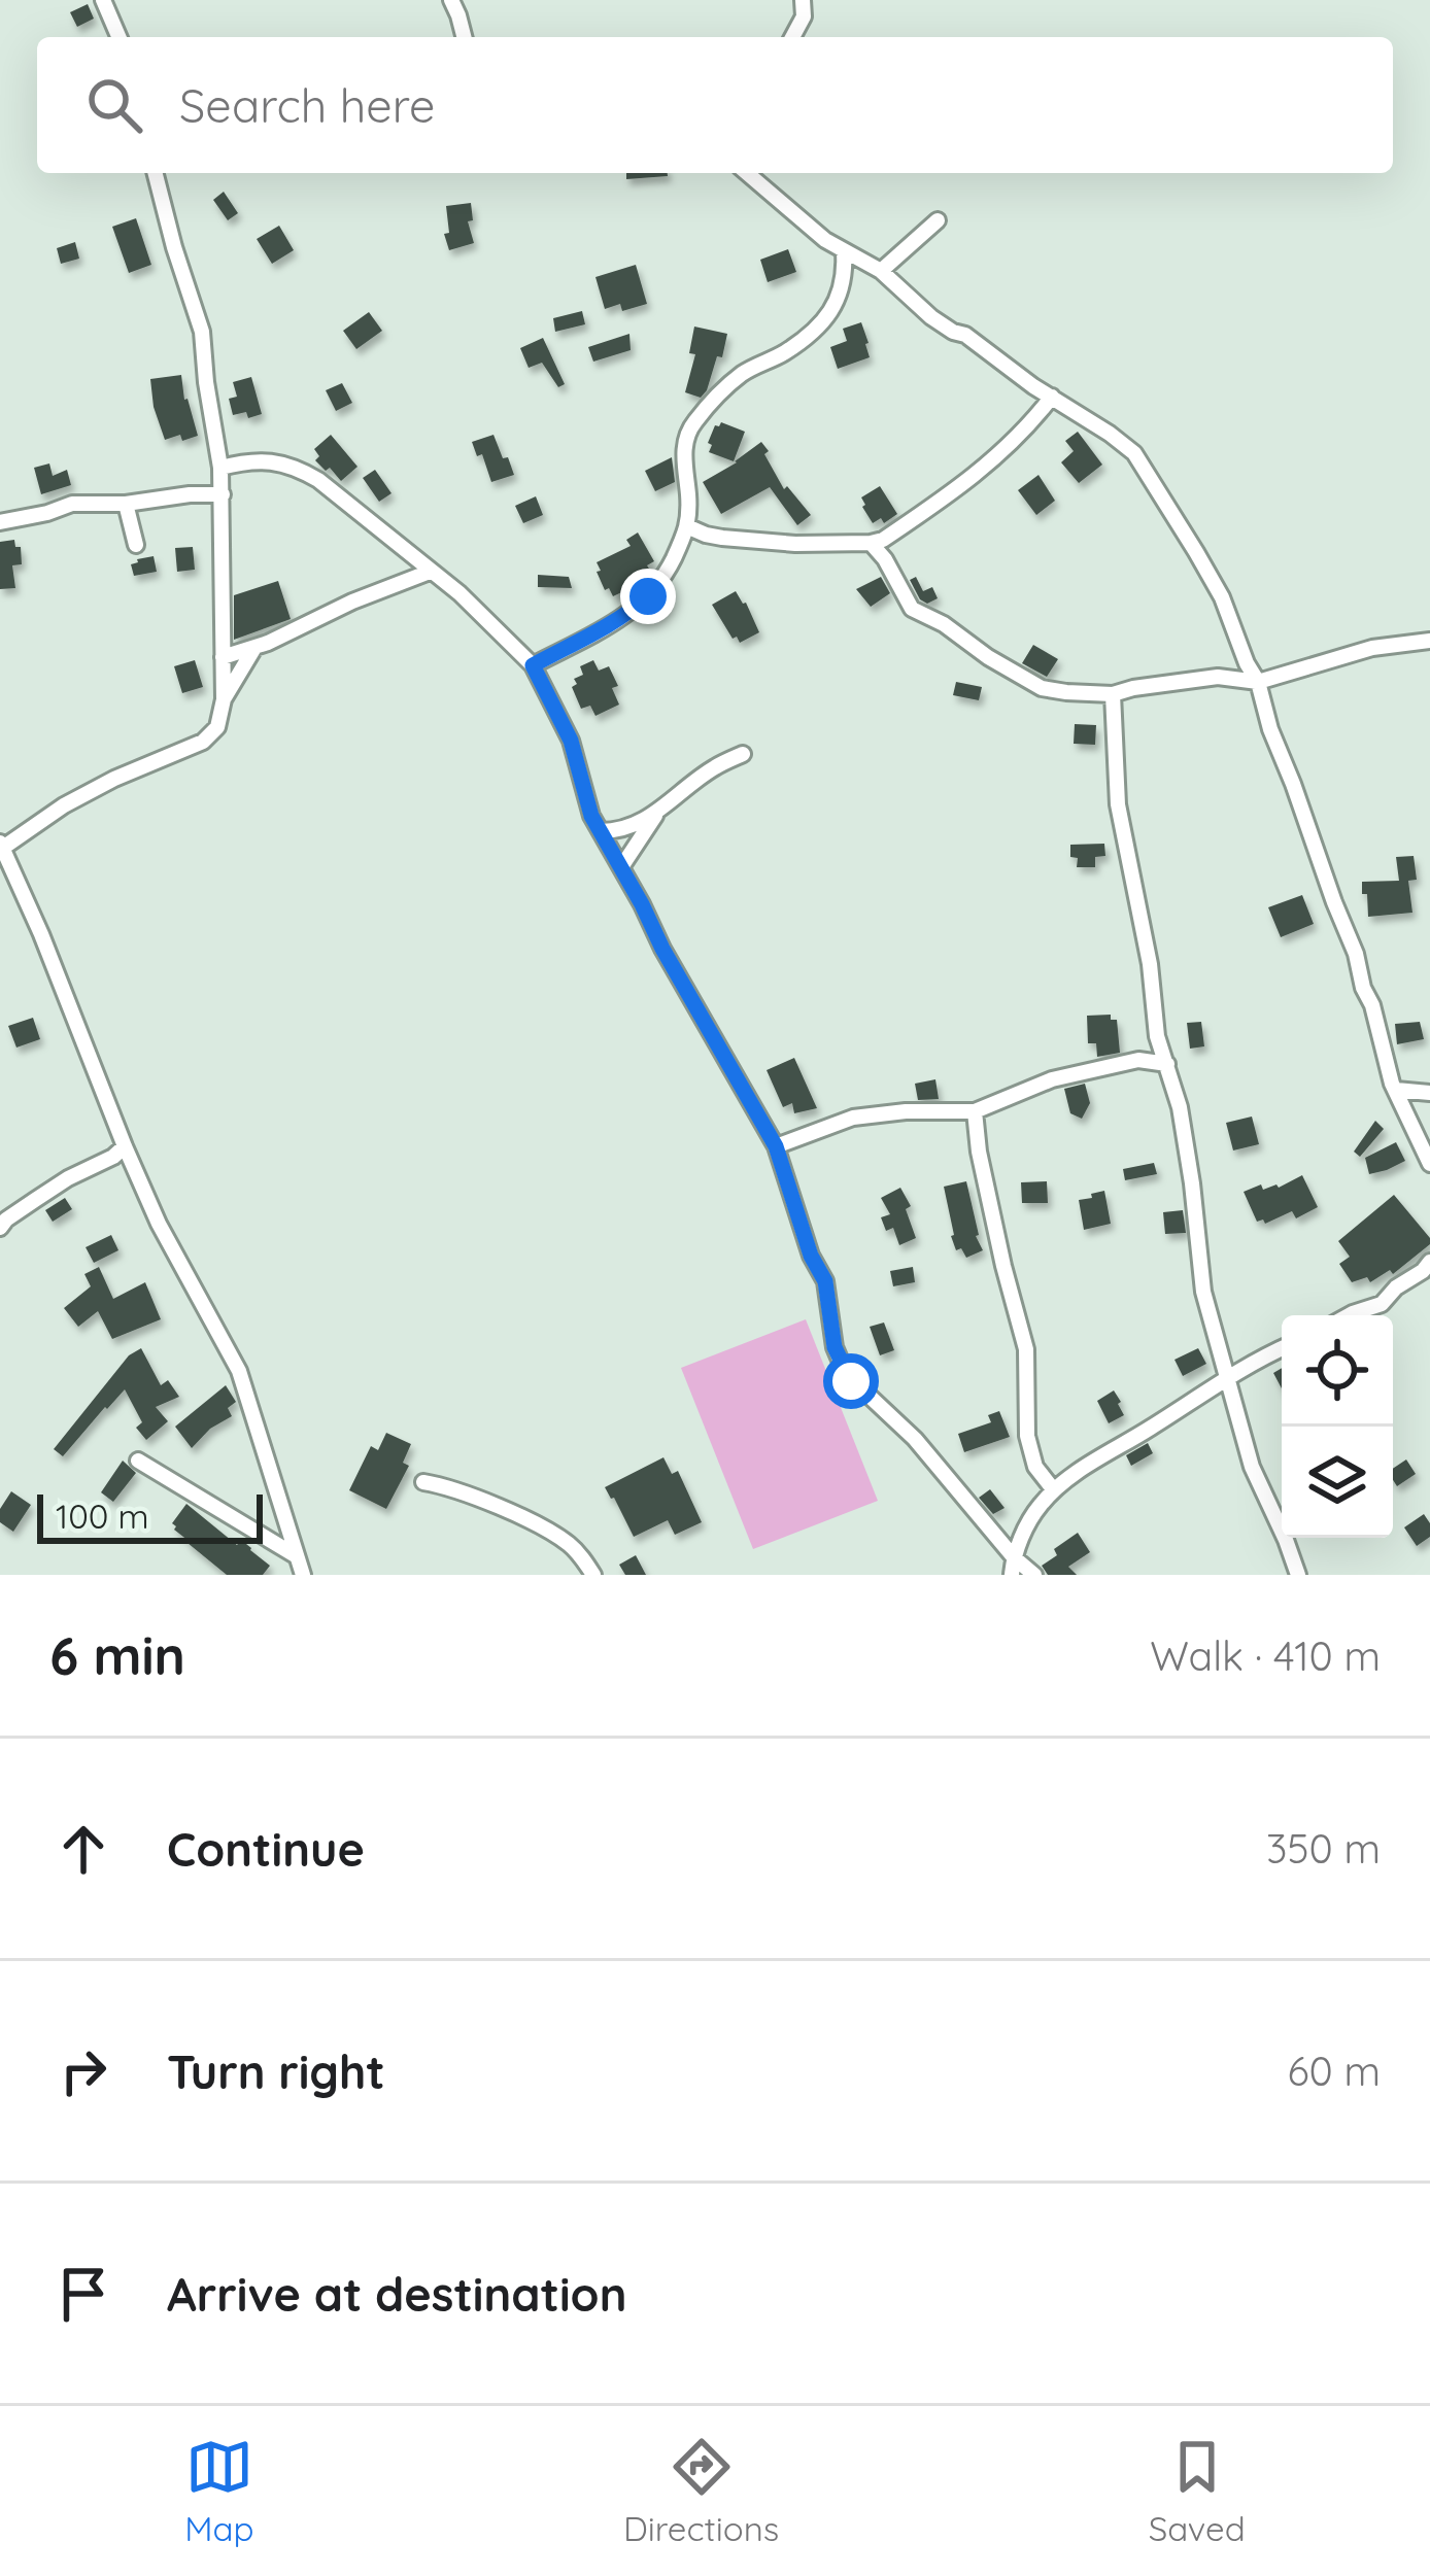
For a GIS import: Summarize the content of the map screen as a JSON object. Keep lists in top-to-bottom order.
{
  "scale_bar": "100 m",
  "page": {
    "search": "Search here",
    "scale": "100 m",
    "heading": ["6 min", "Walk · 410 m"],
    "list": [
      ["Continue", "350 m"],
      ["Turn right", "60 m"],
      "Arrive at destination"
    ],
    "nav": ["Map", "Directions", "Saved"]
  }
}
